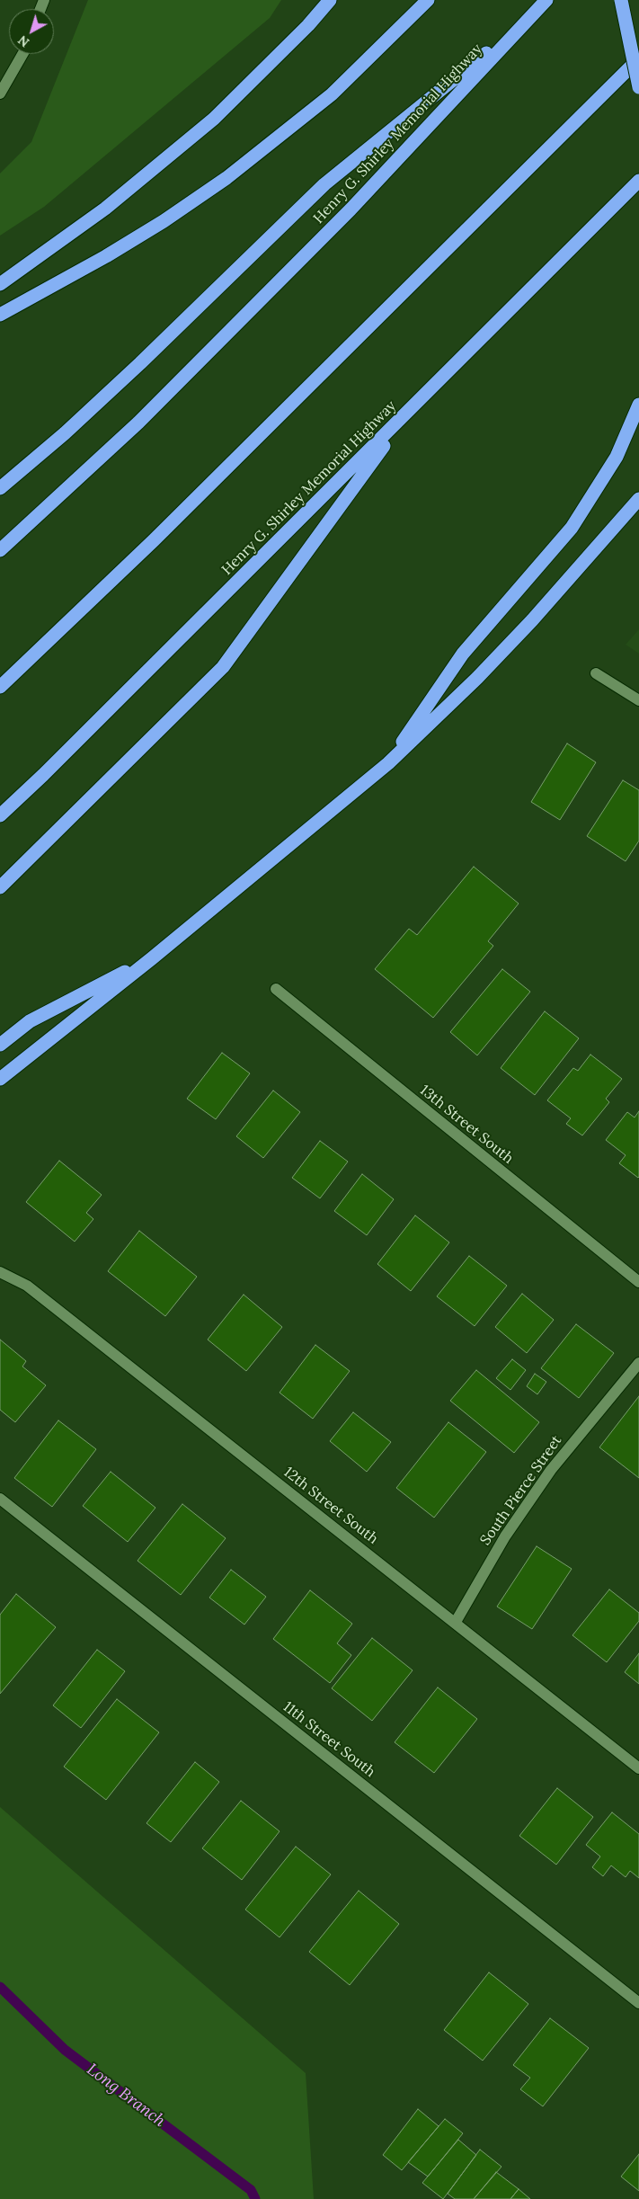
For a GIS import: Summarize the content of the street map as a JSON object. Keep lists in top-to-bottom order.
{
  "streets": {
    "highway": ["Henry G. Shirley Memorial Highway"],
    "street": [
      "13th Street South",
      "South Pierce Street",
      "12th Street South",
      "11th Street South"
    ]
  },
  "crossings": [
    ["South Pierce Street", "12th Street South"]
  ],
  "water": ["Long Branch"],
  "north": "bottom left"
}
